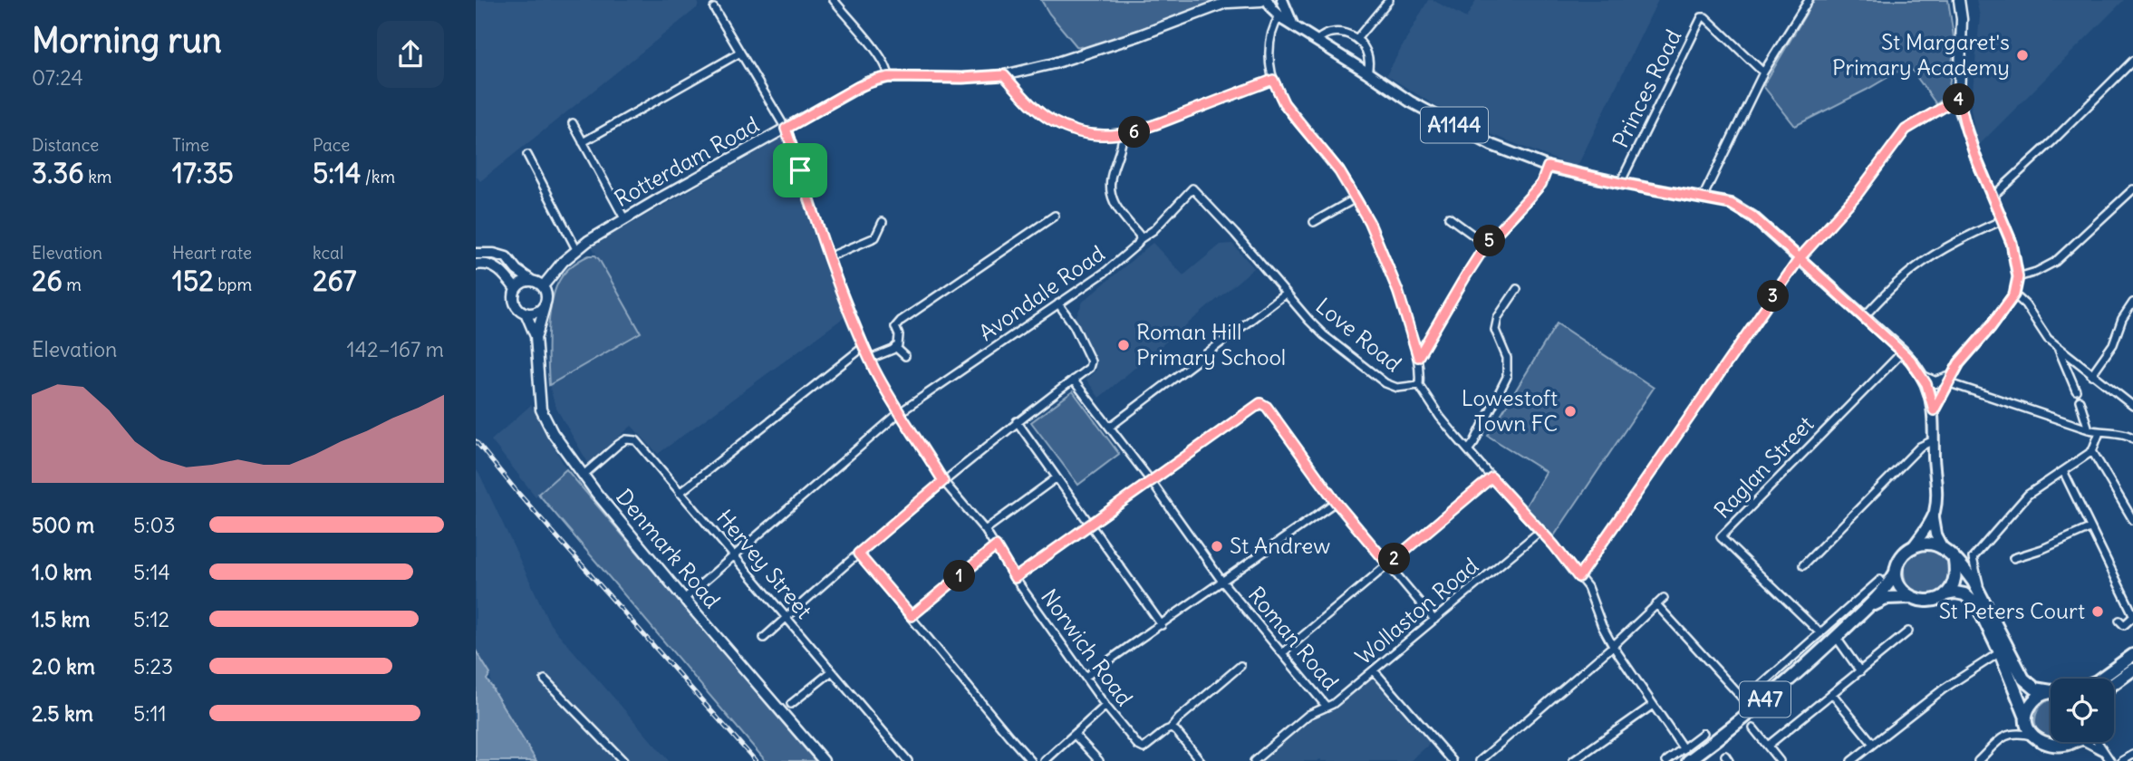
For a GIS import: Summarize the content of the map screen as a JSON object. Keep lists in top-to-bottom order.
{
  "streets": {
    "highway": ["A47"],
    "main road": ["A1144"],
    "street": [
      "Princes Road",
      "Rotterdam Road",
      "Avondale Road",
      "Love Road",
      "Raglan Street",
      "Denmark Road",
      "Hervey Street",
      "Wollaston Road",
      "Roman Road",
      "Norwich Road"
    ]
  },
  "crossings": [
    ["Princes Road", "A1144"],
    ["A1144", "Rotterdam Road"],
    ["A1144", "Raglan Street"],
    ["A1144", "A47"],
    ["Rotterdam Road", "Denmark Road"],
    ["Rotterdam Road", "Norwich Road"],
    ["Avondale Road", "Love Road"],
    ["Avondale Road", "Denmark Road"],
    ["Avondale Road", "Hervey Street"],
    ["Avondale Road", "Norwich Road"],
    ["Love Road", "Wollaston Road"],
    ["Denmark Road", "Hervey Street"],
    ["Wollaston Road", "Roman Road"]
  ],
  "places": [
    "St Margaret's Primary Academy",
    "Roman Hill Primary School",
    "Lowestoft Town FC",
    "St Andrew",
    "St Peters Court"
  ],
  "page": {
    "heading": ["Morning run", "07:24"],
    "pins": [
      "4",
      "6",
      "5",
      "3",
      "2",
      "1"
    ],
    "stats": [
      ["Distance", "3.36 km"],
      ["Time", "17:35"],
      ["Pace", "5:14 /km"],
      ["Elevation", "26 m"],
      ["Heart rate", "152 bpm"],
      ["kcal", "267"]
    ],
    "chart": ["Elevation", "142–167 m"],
    "list": [
      {
        "name": "500 m",
        "note": "5:03"
      },
      {
        "name": "1.0 km",
        "note": "5:14"
      },
      {
        "name": "1.5 km",
        "note": "5:12"
      },
      {
        "name": "2.0 km",
        "note": "5:23"
      },
      {
        "name": "2.5 km",
        "note": "5:11"
      }
    ]
  }
}
